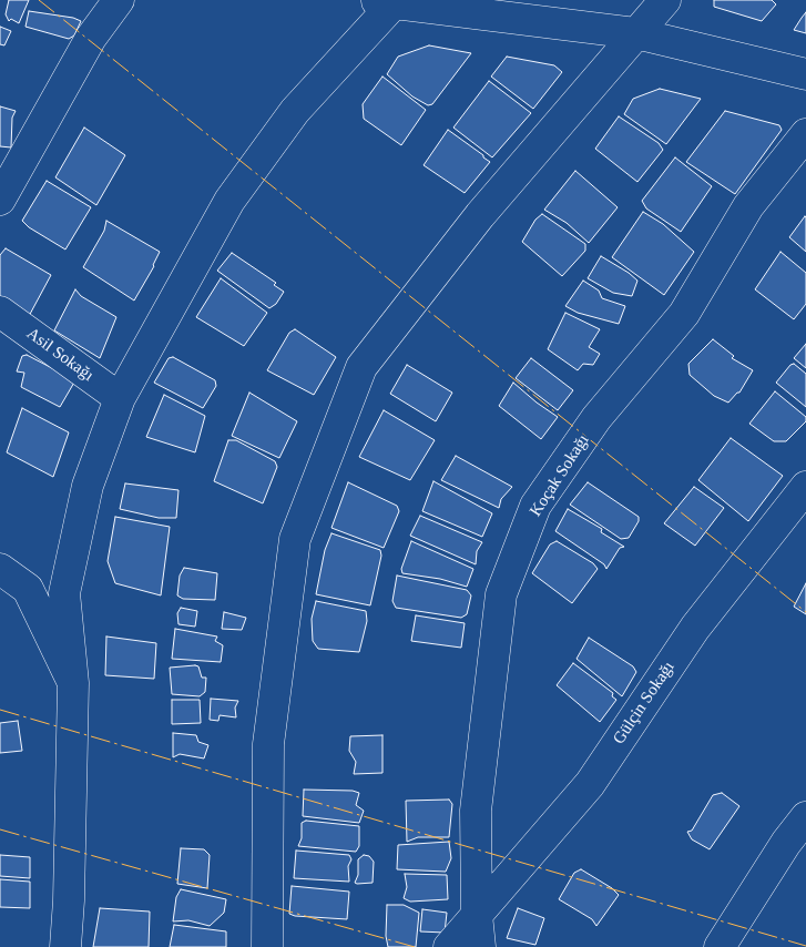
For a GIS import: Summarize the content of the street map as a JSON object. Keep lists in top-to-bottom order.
{
  "streets": {
    "street": ["Asil Sokağı", "Koçak Sokağı", "Gülçin Sokağı"]
  },
  "crossings": [
    ["Koçak Sokağı", "Gülçin Sokağı"]
  ]
}
